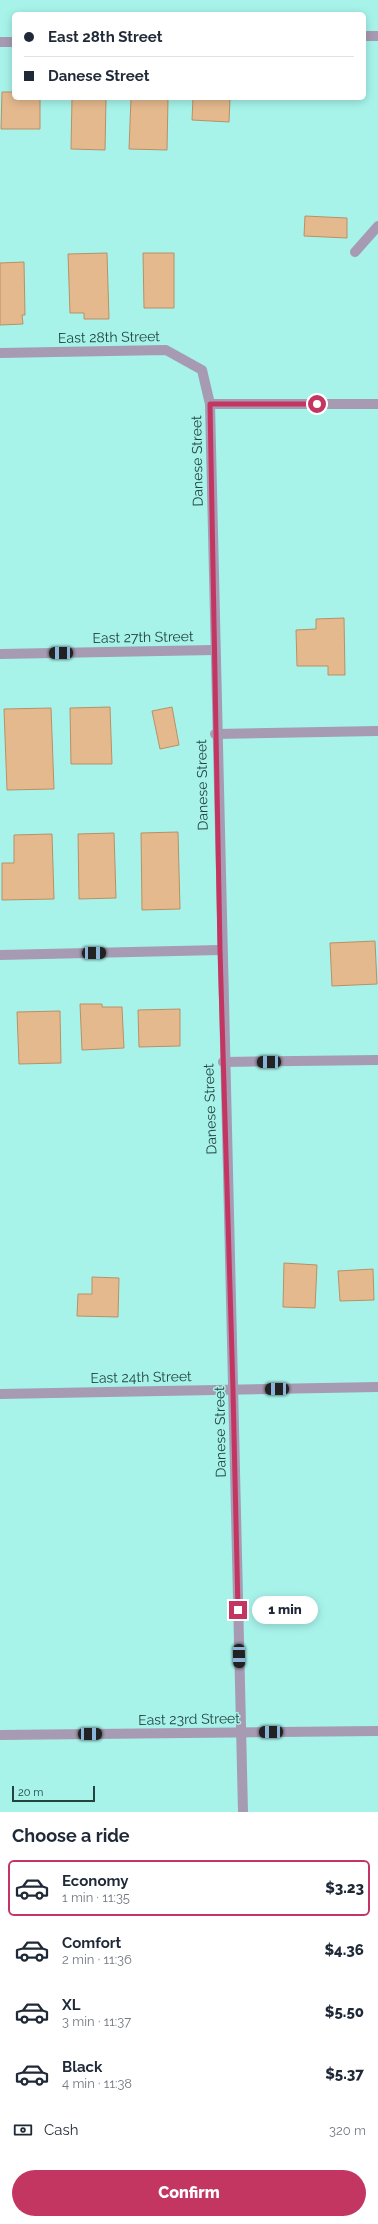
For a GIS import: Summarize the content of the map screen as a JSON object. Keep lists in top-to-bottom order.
{
  "streets": {
    "street": [
      "East 28th Street",
      "Danese Street",
      "East 27th Street",
      "East 24th Street",
      "East 23rd Street"
    ]
  },
  "crossings": [
    ["East 28th Street", "Danese Street"],
    ["Danese Street", "East 27th Street"],
    ["Danese Street", "East 24th Street"],
    ["Danese Street", "East 23rd Street"]
  ],
  "scale_bar": "20 m",
  "page": {
    "banner": ["East 28th Street", "Danese Street"],
    "bubble": "1 min",
    "scale": "20 m",
    "heading": "Choose a ride",
    "list": [
      {
        "name": "Economy",
        "note": "1 min · 11:35",
        "value": "$3.23"
      },
      {
        "name": "Comfort",
        "note": "2 min · 11:36",
        "value": "$4.36"
      },
      {
        "name": "XL",
        "note": "3 min · 11:37",
        "value": "$5.50"
      },
      {
        "name": "Black",
        "note": "4 min · 11:38",
        "value": "$5.37"
      }
    ],
    "pay": ["Cash", "320 m"],
    "buttons": "Confirm"
  }
}
